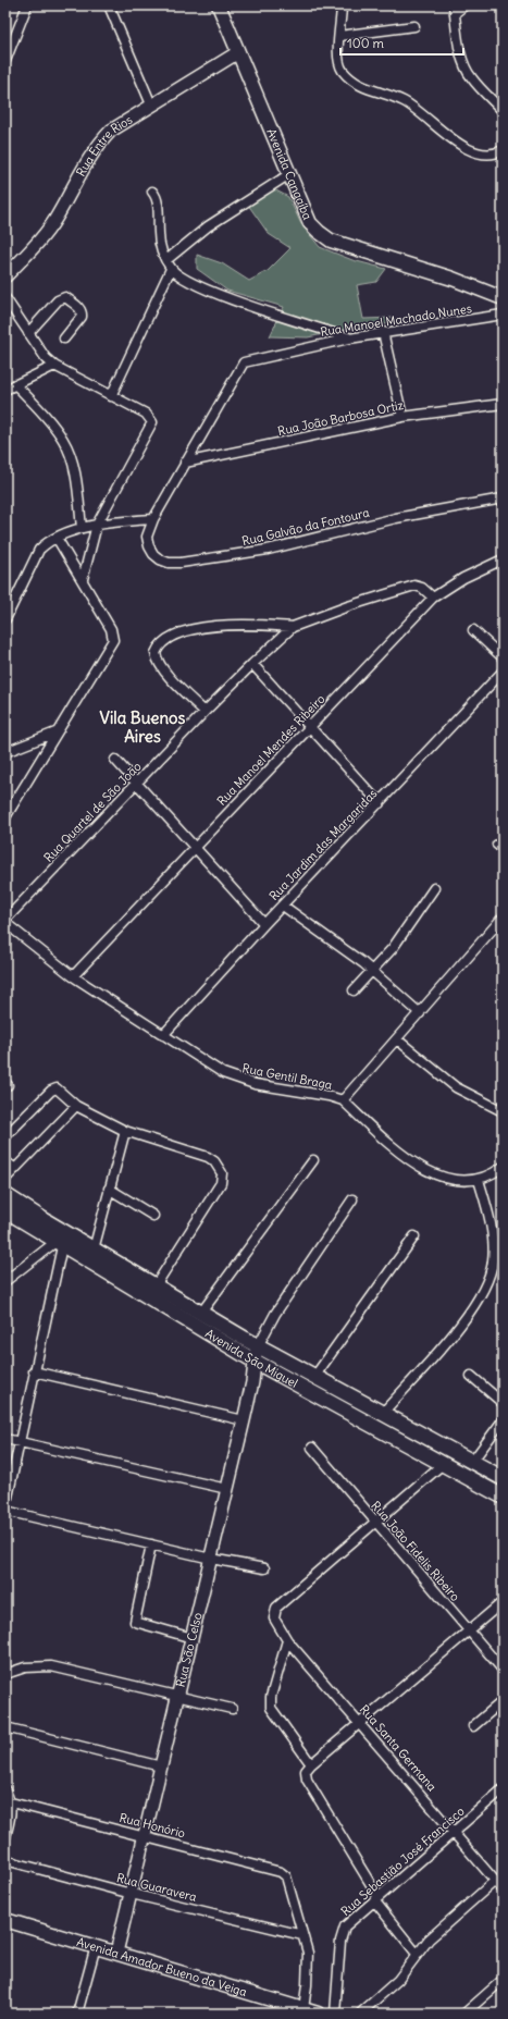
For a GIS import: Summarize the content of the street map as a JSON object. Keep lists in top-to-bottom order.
{
  "streets": {
    "main road": ["Avenida Cangaíba", "Avenida São Miguel", "Avenida Amador Bueno da Veiga"],
    "street": [
      "Rua Entre Rios",
      "Rua Manoel Machado Nunes",
      "Rua João Barbosa Ortiz",
      "Rua Galvão da Fontoura",
      "Rua Manoel Mendes Ribeiro",
      "Rua Quartel de São João",
      "Rua Jardim das Margaridas",
      "Rua Gentil Braga",
      "Rua João Fidelis Ribeiro",
      "Rua São Celso",
      "Rua Santa Germana",
      "Rua Honório",
      "Rua Sebastião José Francisco",
      "Rua Guaravera"
    ]
  },
  "crossings": [
    ["Rua Entre Rios", "Avenida Cangaíba"],
    ["Rua Manoel Machado Nunes", "Rua João Barbosa Ortiz"],
    ["Rua Manoel Machado Nunes", "Rua Galvão da Fontoura"],
    ["Rua Manoel Mendes Ribeiro", "Rua Quartel de São João"],
    ["Rua Manoel Mendes Ribeiro", "Rua Gentil Braga"],
    ["Rua Jardim das Margaridas", "Rua Gentil Braga"],
    ["Avenida São Miguel", "Rua São Celso"],
    ["Rua João Fidelis Ribeiro", "Rua Santa Germana"],
    ["Rua São Celso", "Rua Honório"],
    ["Rua São Celso", "Rua Guaravera"],
    ["Rua São Celso", "Avenida Amador Bueno da Veiga"],
    ["Rua Santa Germana", "Rua Sebastião José Francisco"],
    ["Rua Honório", "Rua Guaravera"]
  ],
  "districts": ["Vila Buenos Aires"],
  "scale_bar": "100 m"
}
